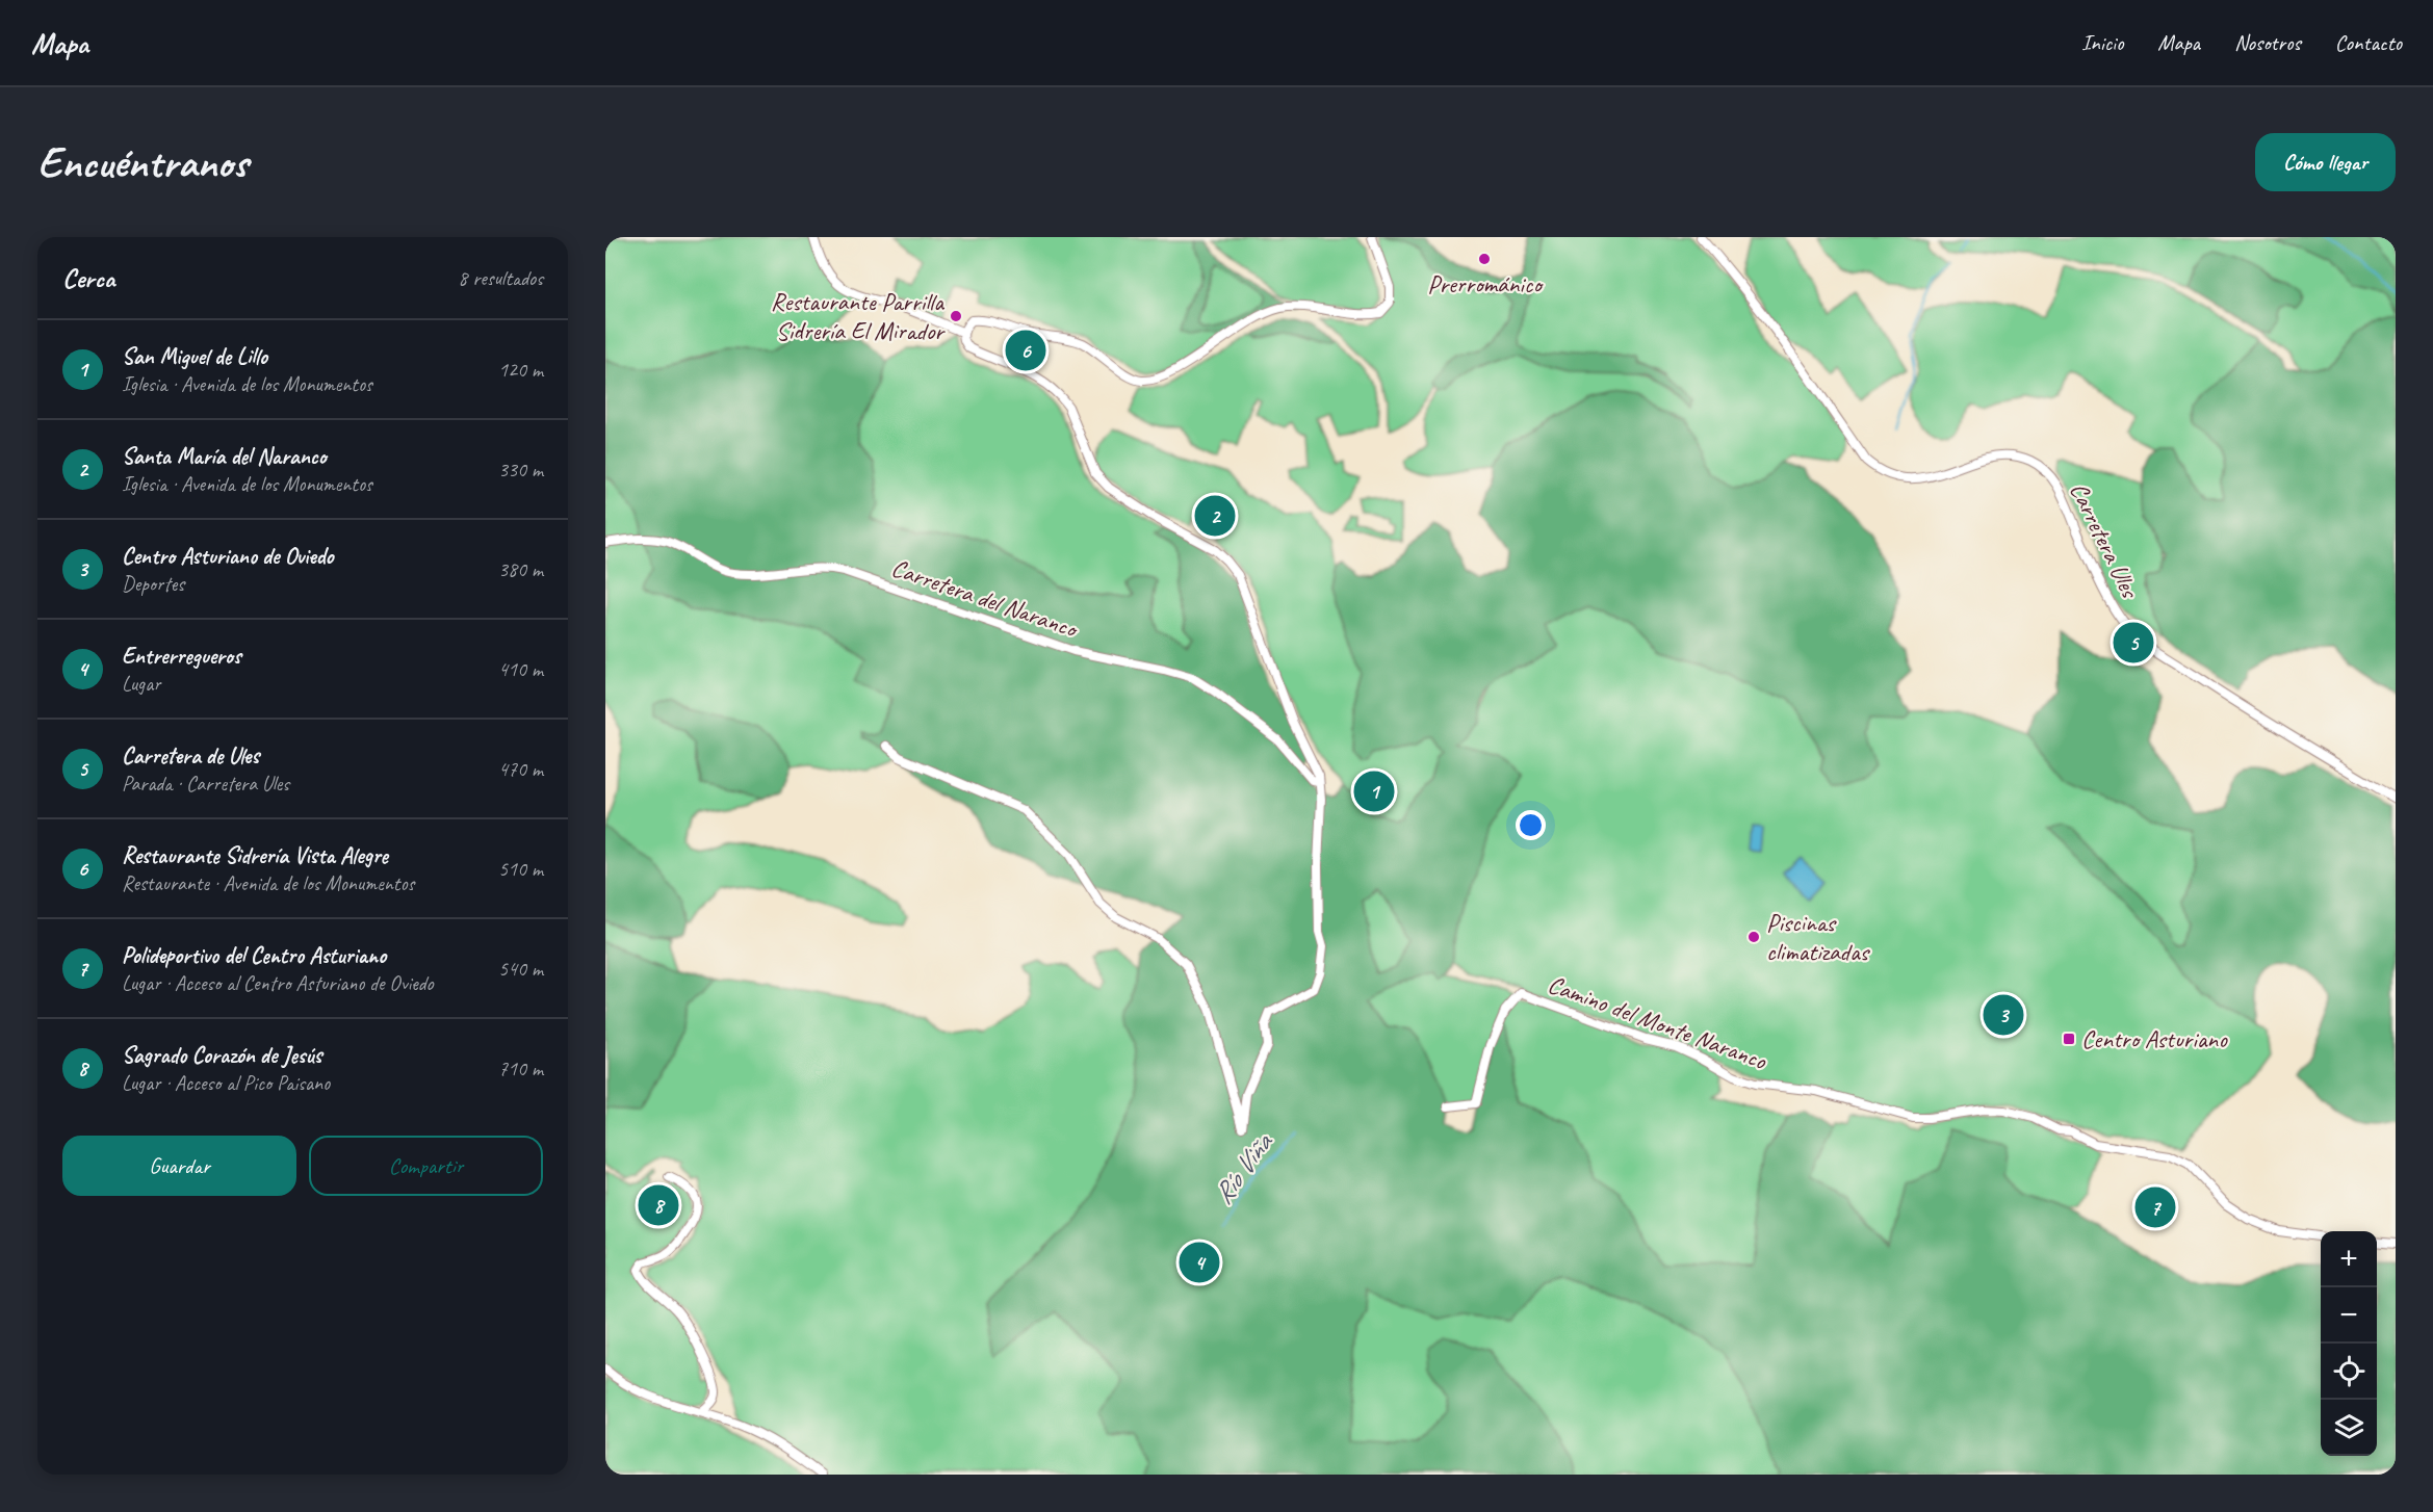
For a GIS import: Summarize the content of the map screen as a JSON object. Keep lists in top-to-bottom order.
{
  "streets": {
    "street": ["Carretera Ules", "Carretera del Naranco", "Camino del Monte Naranco"]
  },
  "water": ["Río Viña"],
  "places": {
    "other": ["Prerrománico", "Restaurante Parrilla Sidrería El Mirador", "Piscinas climatizadas"],
    "transit": ["Centro Asturiano"]
  },
  "page": {
    "header": "Mapa",
    "nav": [
      "Inicio",
      "Mapa",
      "Nosotros",
      "Contacto"
    ],
    "buttons": [
      "Cómo llegar",
      ["Guardar", "Compartir"]
    ],
    "title": "Encuéntranos",
    "heading": ["Cerca", "8 resultados"],
    "list": [
      {
        "mark": "1",
        "name": "San Miguel de Lillo",
        "note": "Iglesia · Avenida de los Monumentos",
        "value": "120 m"
      },
      {
        "mark": "2",
        "name": "Santa María del Naranco",
        "note": "Iglesia · Avenida de los Monumentos",
        "value": "330 m"
      },
      {
        "mark": "3",
        "name": "Centro Asturiano de Oviedo",
        "note": "Deportes",
        "value": "380 m"
      },
      {
        "mark": "4",
        "name": "Entrerregueros",
        "note": "Lugar",
        "value": "410 m"
      },
      {
        "mark": "5",
        "name": "Carretera de Ules",
        "note": "Parada · Carretera Ules",
        "value": "470 m"
      },
      {
        "mark": "6",
        "name": "Restaurante Sidrería Vista Alegre",
        "note": "Restaurante · Avenida de los Monumentos",
        "value": "510 m"
      },
      {
        "mark": "7",
        "name": "Polideportivo del Centro Asturiano",
        "note": "Lugar · Acceso al Centro Asturiano de Oviedo",
        "value": "540 m"
      },
      {
        "mark": "8",
        "name": "Sagrado Corazón de Jesús",
        "note": "Lugar · Acceso al Pico Paisano",
        "value": "710 m"
      }
    ],
    "pins": [
      "6",
      "2",
      "5",
      "1",
      "3",
      "8",
      "7",
      "4"
    ],
    "map_buttons": ["+", "−"]
  }
}
